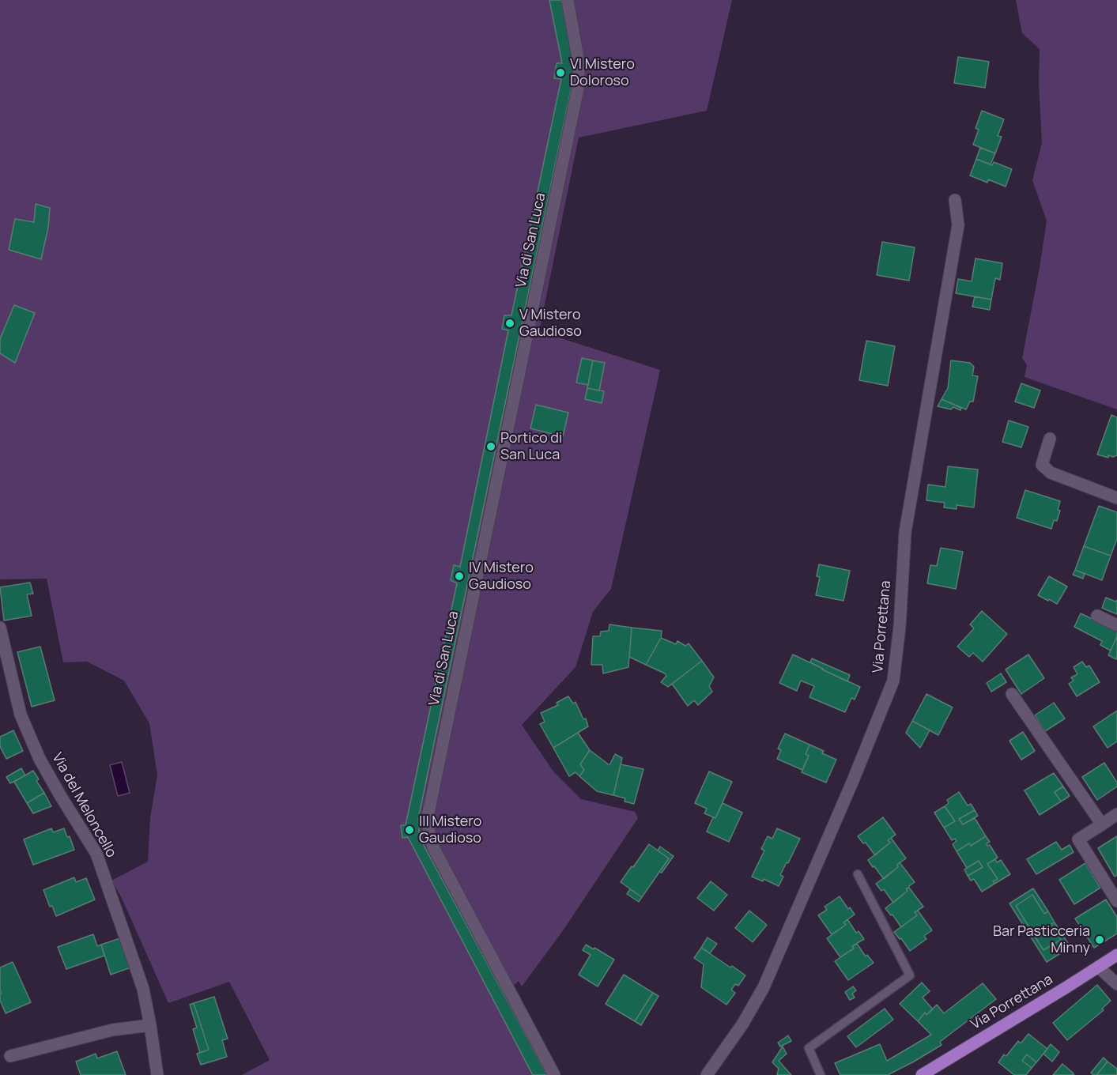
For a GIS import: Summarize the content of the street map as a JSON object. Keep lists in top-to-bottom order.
{
  "streets": {
    "main road": ["Via Porrettana"],
    "street": ["Via di San Luca", "Via del Meloncello"]
  },
  "places": [
    "VI Mistero Doloroso",
    "V Mistero Gaudioso",
    "Portico di San Luca",
    "IV Mistero Gaudioso",
    "III Mistero Gaudioso",
    "Bar Pasticceria Minny"
  ]
}
